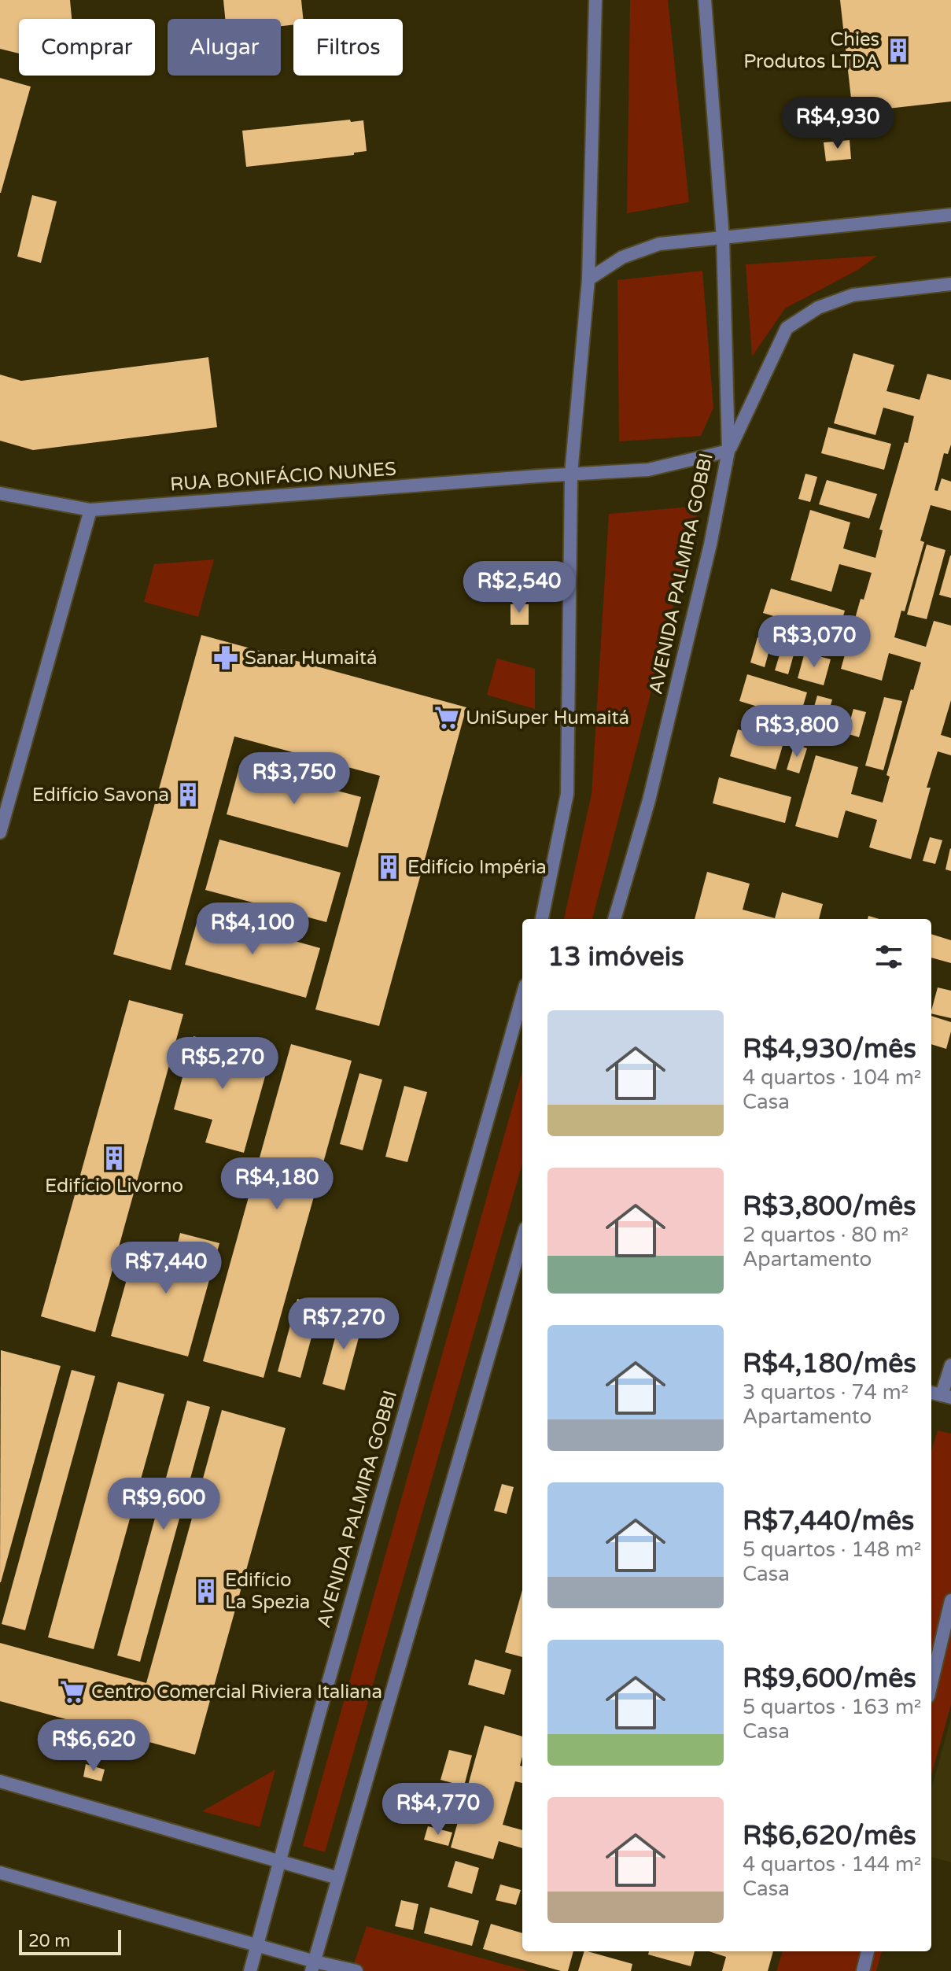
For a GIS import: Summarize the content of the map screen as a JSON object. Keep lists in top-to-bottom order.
{
  "streets": {
    "street": ["RUA BONIFÁCIO NUNES", "AVENIDA PALMIRA GOBBI"]
  },
  "crossings": [
    ["RUA BONIFÁCIO NUNES", "AVENIDA PALMIRA GOBBI"]
  ],
  "places": {
    "building": [
      "Chies Produtos LTDA",
      "Edifício Savona",
      "Edifício Impéria",
      "Edifício Livorno",
      "Edifício La Spezia"
    ],
    "pharmacy": ["Sanar Humaitá"],
    "supermarket": ["UniSuper Humaitá", "Centro Comercial Riviera Italiana"]
  },
  "scale_bar": "20 m",
  "page": {
    "chip": ["Comprar", "Alugar", "Filtros"],
    "price": [
      "R$4,930",
      "R$2,540",
      "R$3,070",
      "R$3,800",
      "R$3,750",
      "R$4,100",
      "R$5,270",
      "R$4,180",
      "R$7,440",
      "R$7,270",
      "R$9,600",
      "R$6,620",
      "R$4,770"
    ],
    "heading": "13 imóveis",
    "list": [
      {
        "name": "R$4,930/mês",
        "note": "4 quartos · 104 m² · Casa"
      },
      {
        "name": "R$3,800/mês",
        "note": "2 quartos · 80 m² · Apartamento"
      },
      {
        "name": "R$4,180/mês",
        "note": "3 quartos · 74 m² · Apartamento"
      },
      {
        "name": "R$7,440/mês",
        "note": "5 quartos · 148 m² · Casa"
      },
      {
        "name": "R$9,600/mês",
        "note": "5 quartos · 163 m² · Casa"
      },
      {
        "name": "R$6,620/mês",
        "note": "4 quartos · 144 m² · Casa"
      }
    ],
    "scale": "20 m"
  }
}
